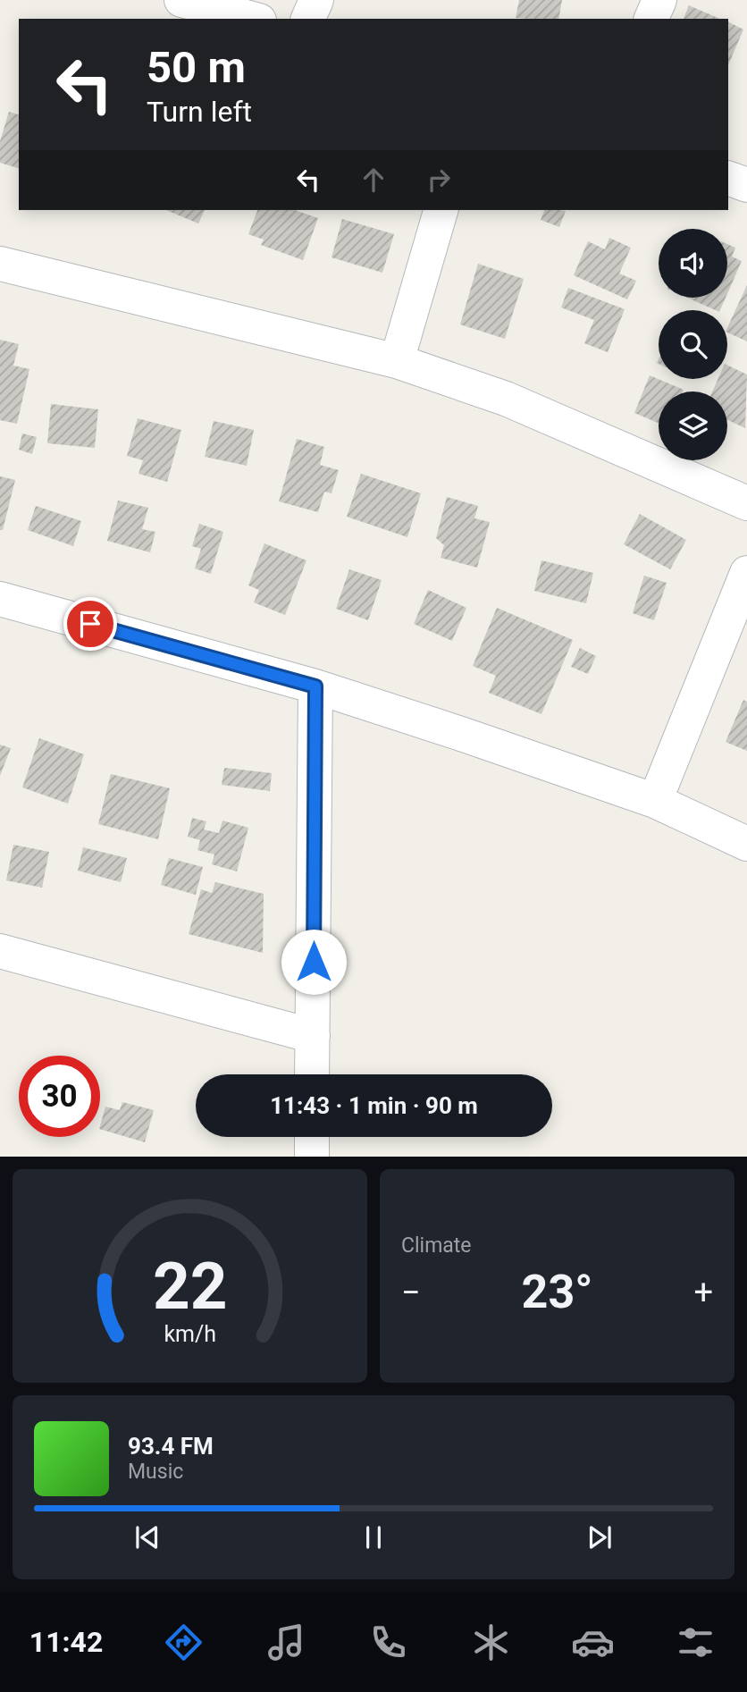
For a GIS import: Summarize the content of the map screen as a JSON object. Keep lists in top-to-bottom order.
{
  "page": {
    "turn": ["50 m", "Turn left"],
    "limit": "30",
    "trip": "11:43 · 1 min · 90 m",
    "tile": "Climate",
    "heat": ["−", "23°", "+"],
    "song": ["93.4 FM", "Music"],
    "tabs": "11:42",
    "gauge": ["22", "km/h"]
  }
}
